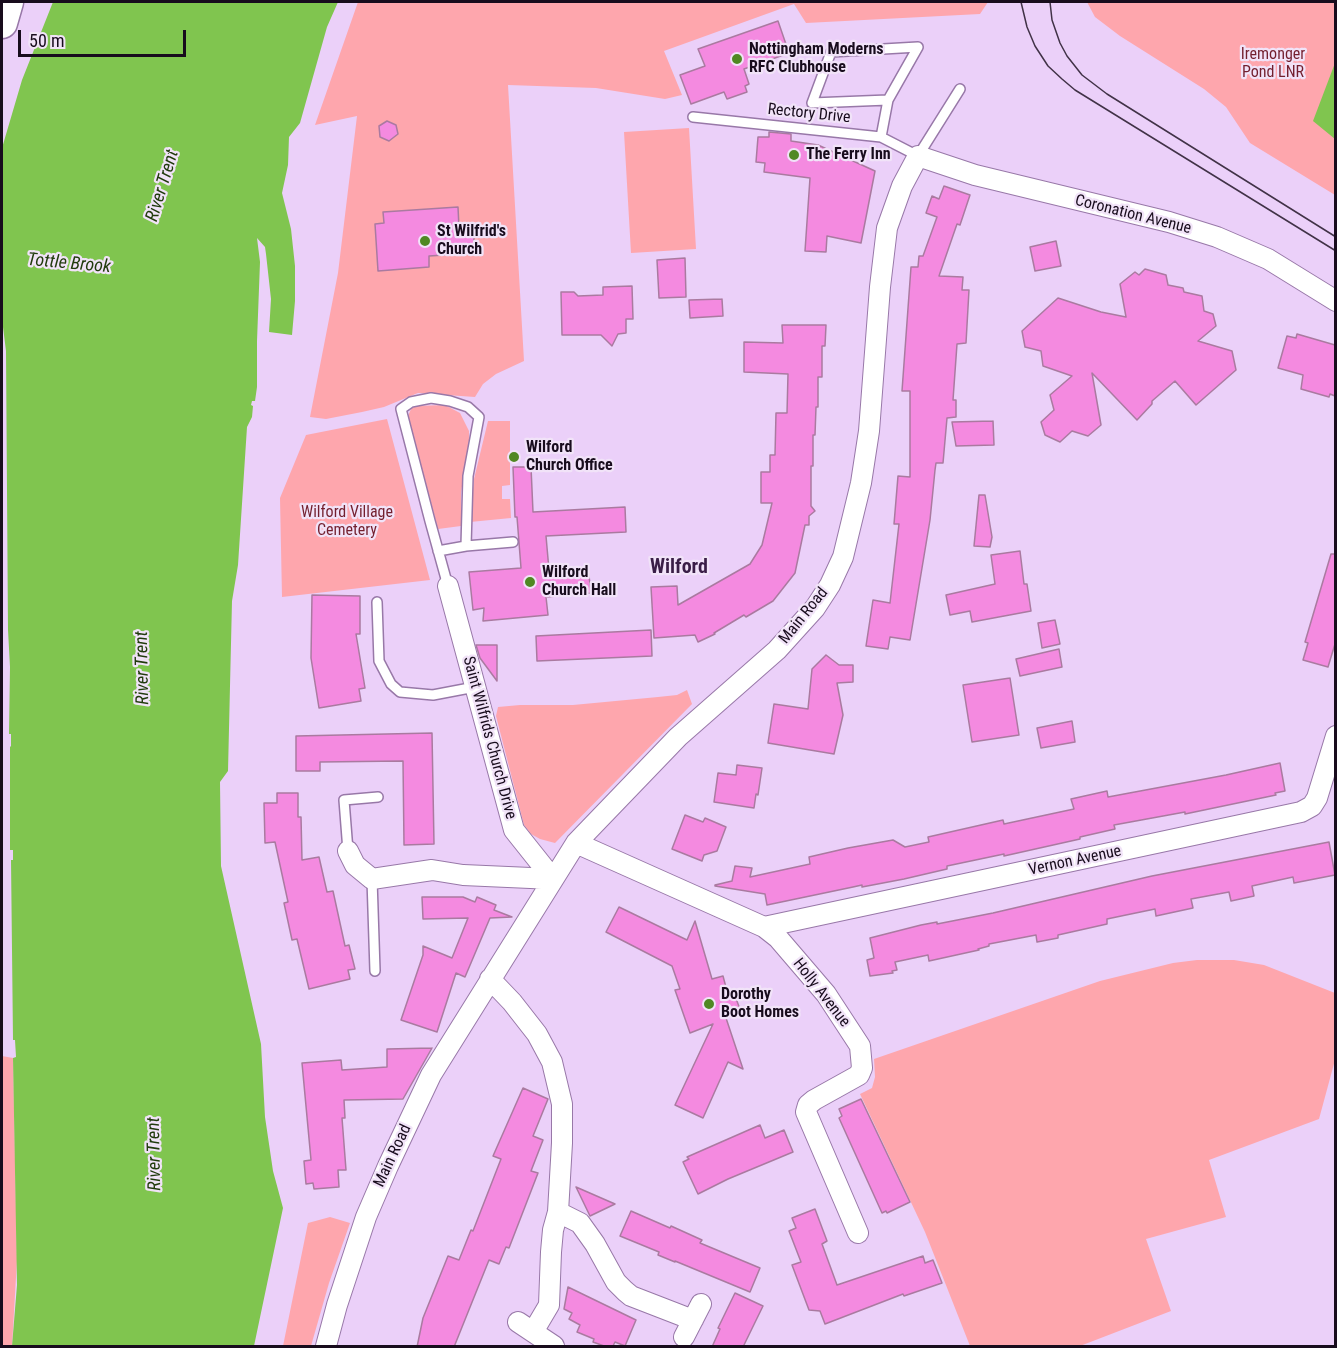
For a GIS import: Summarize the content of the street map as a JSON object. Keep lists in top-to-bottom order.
{
  "streets": {
    "street": [
      "Coronation Avenue",
      "Main Road",
      "Saint Wilfrids Church Drive",
      "Vernon Avenue",
      "Holly Avenue"
    ],
    "lane": ["Rectory Drive"]
  },
  "crossings": [
    ["Rectory Drive", "Coronation Avenue"],
    ["Rectory Drive", "Main Road"],
    ["Coronation Avenue", "Main Road"],
    ["Main Road", "Saint Wilfrids Church Drive"],
    ["Main Road", "Holly Avenue"],
    ["Vernon Avenue", "Holly Avenue"]
  ],
  "districts": ["Wilford"],
  "water": ["River Trent", "Tottle Brook"],
  "parks": ["Iremonger Pond LNR", "Wilford Village Cemetery"],
  "places": [
    "Nottingham Moderns RFC Clubhouse",
    "The Ferry Inn",
    "St Wilfrid's Church",
    "Wilford Church Office",
    "Wilford Church Hall",
    "Dorothy Boot Homes"
  ],
  "scale_bar": "50 m"
}
